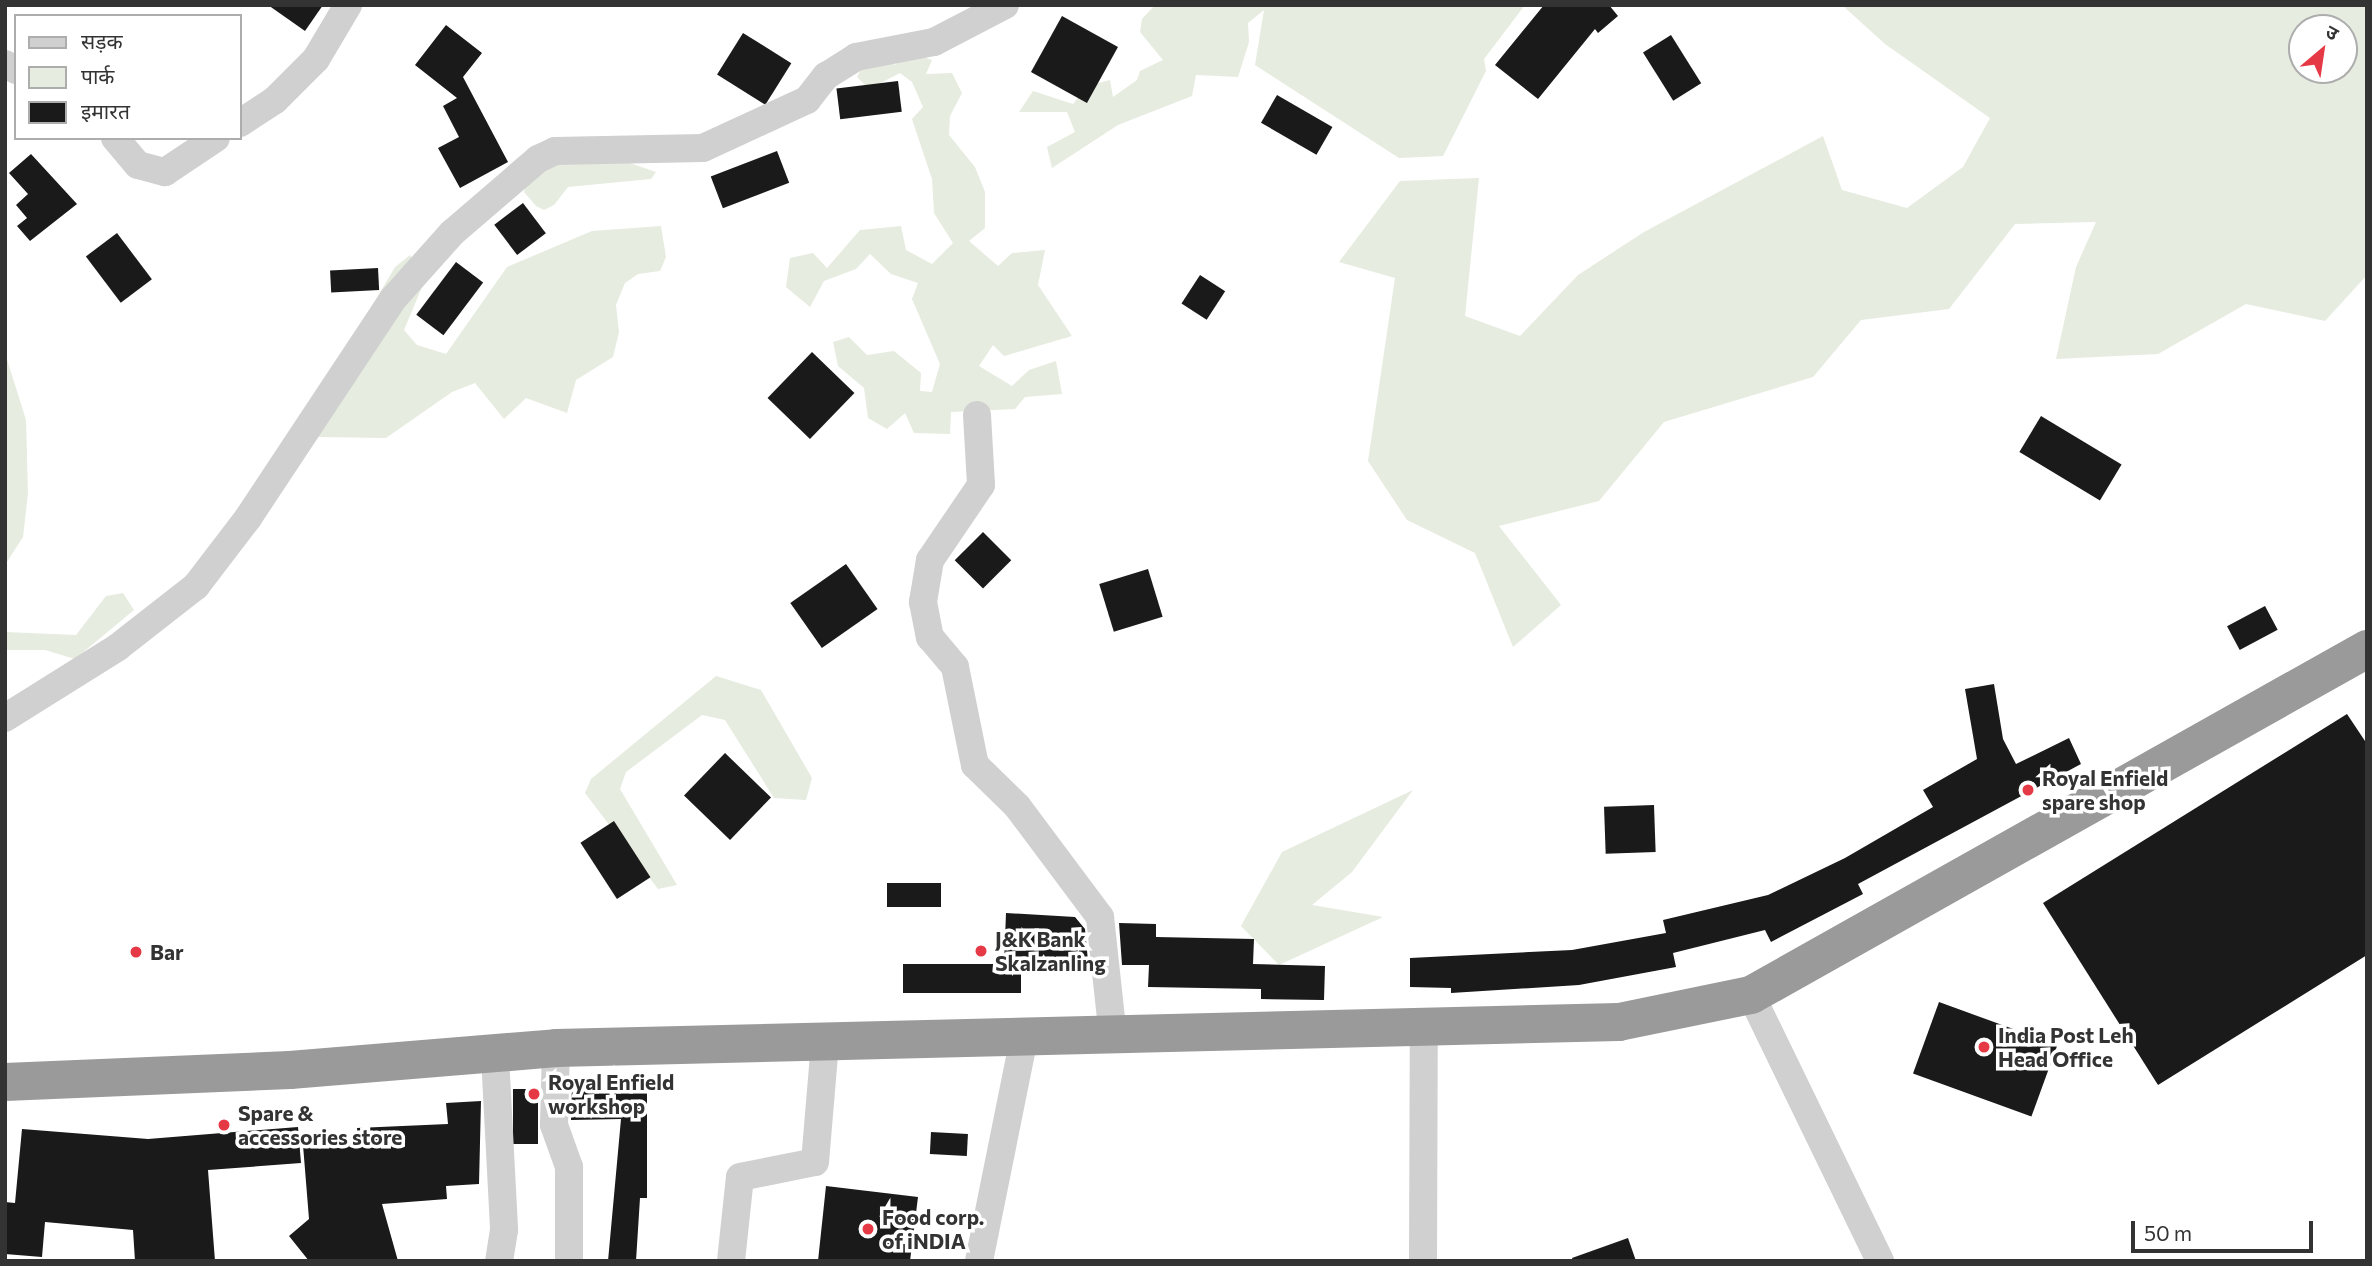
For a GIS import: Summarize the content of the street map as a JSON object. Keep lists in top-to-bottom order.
{
  "places": [
    "Royal Enfield spare shop",
    "J&K Bank Skalzanling",
    "Bar",
    "India Post Leh Head Office",
    "Royal Enfield workshop",
    "Spare & accessories store",
    "Food corp. of iNDIA"
  ],
  "legend": ["सड़क", "पार्क", "इमारत"],
  "scale_bar": "50 m",
  "north": "top right"
}
